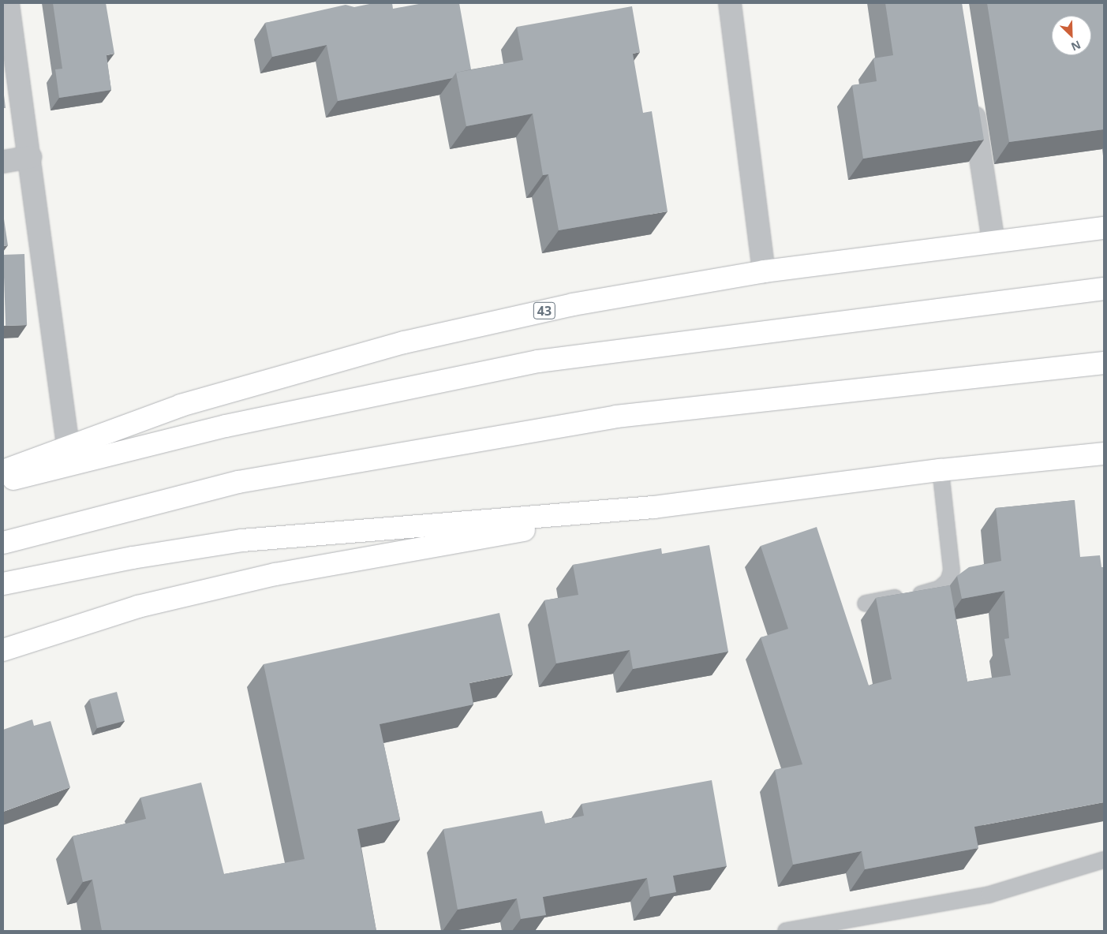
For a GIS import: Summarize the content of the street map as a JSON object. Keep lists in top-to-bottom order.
{
  "streets": {
    "highway": ["43"]
  },
  "north": "bottom right"
}
